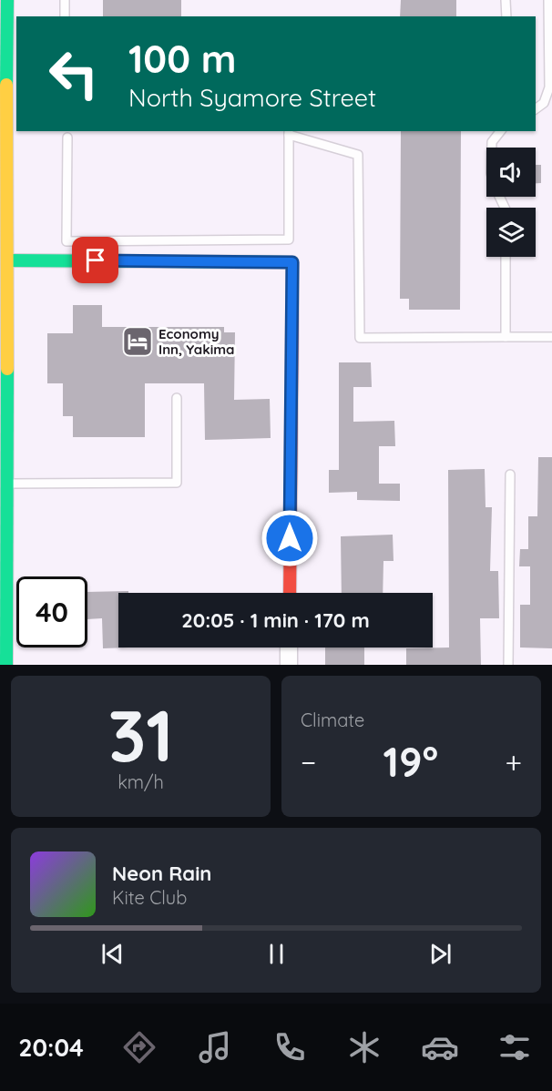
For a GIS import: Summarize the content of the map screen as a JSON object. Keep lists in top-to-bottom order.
{
  "places": {
    "hotel": ["Economy Inn, Yakima"]
  },
  "page": {
    "turn": ["100 m", "North Syamore Street"],
    "limit": "40",
    "trip": "20:05 · 1 min · 170 m",
    "tile": [
      ["31", "km/h"],
      "Climate"
    ],
    "heat": ["−", "19°", "+"],
    "song": ["Neon Rain", "Kite Club"],
    "tabs": "20:04"
  }
}
